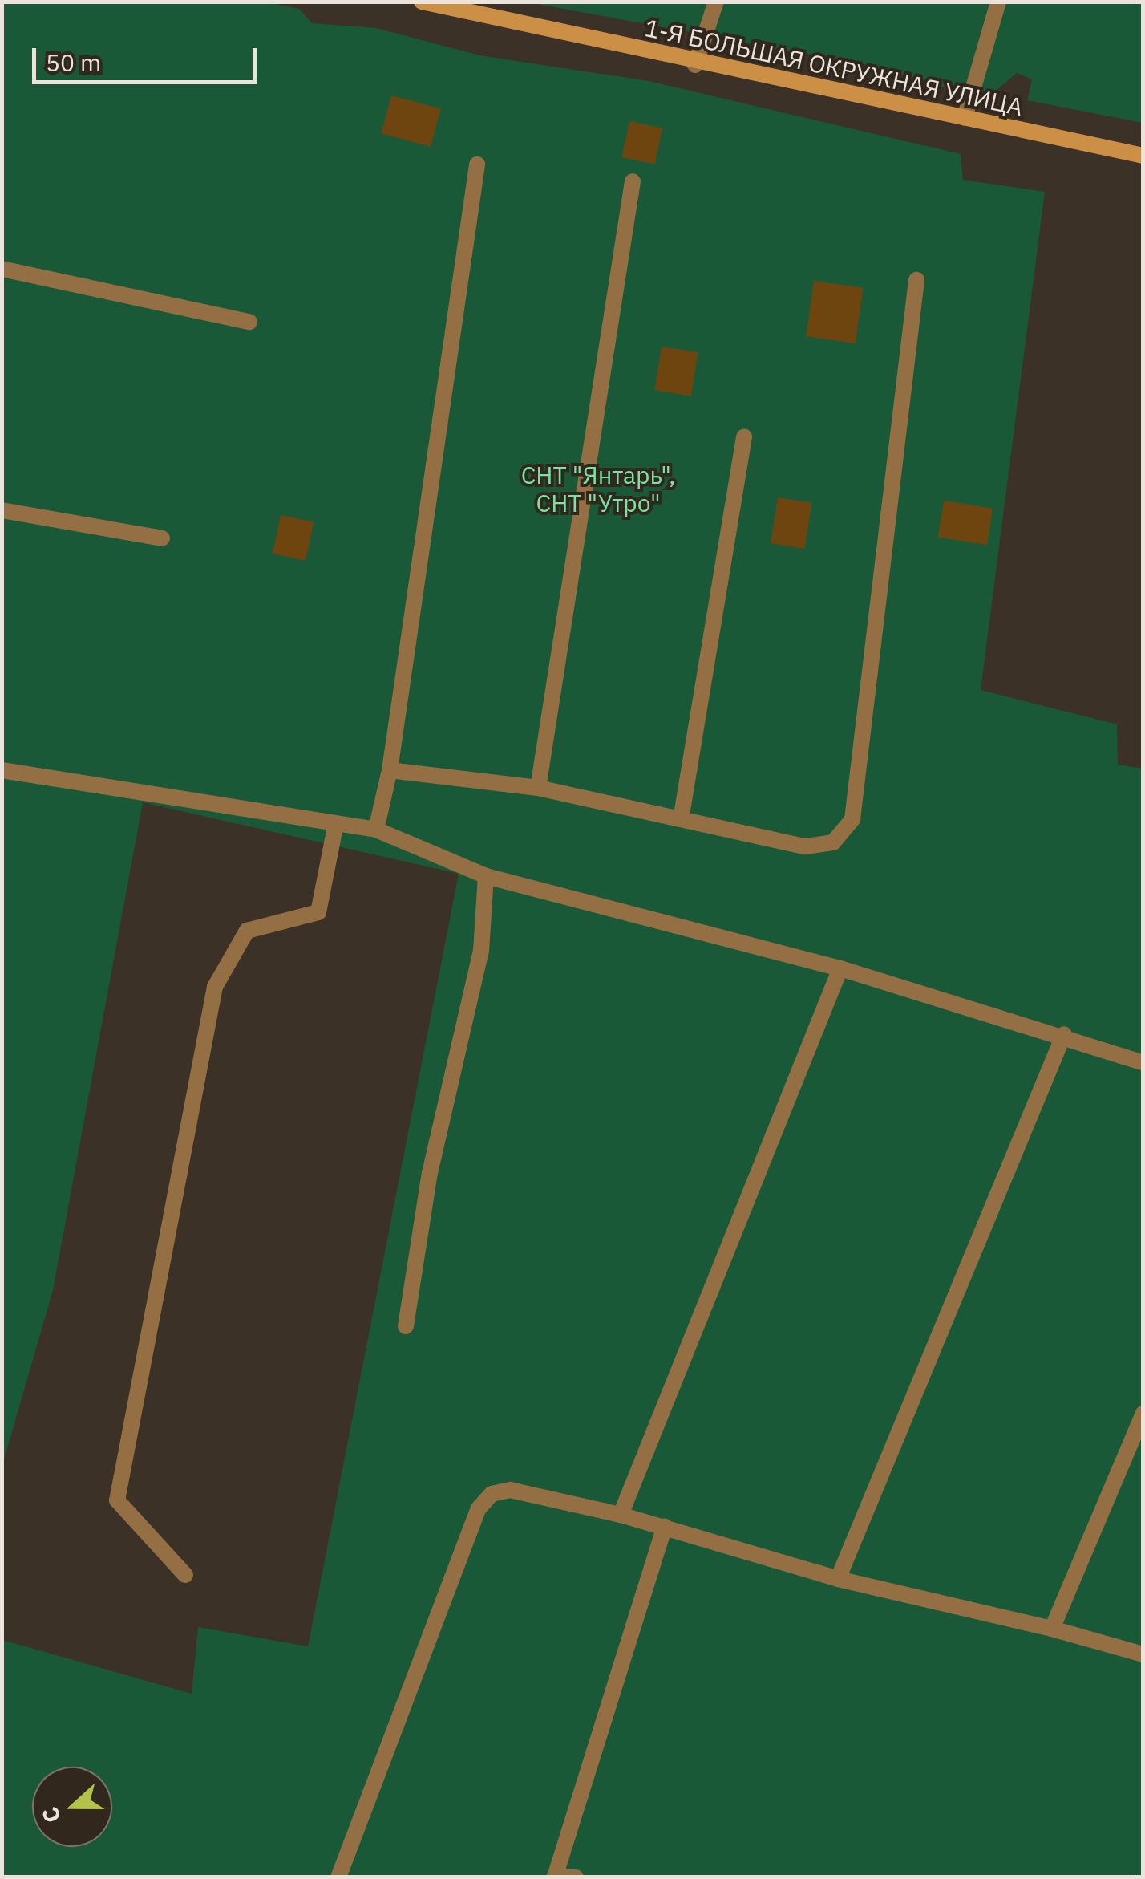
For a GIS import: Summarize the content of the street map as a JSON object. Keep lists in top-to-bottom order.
{
  "streets": {
    "street": ["1-Я БОЛЬШАЯ ОКРУЖНАЯ УЛИЦА"]
  },
  "parks": ["СНТ \"Янтарь\", СНТ \"Утро\""],
  "scale_bar": "50 m",
  "north": "left"
}
